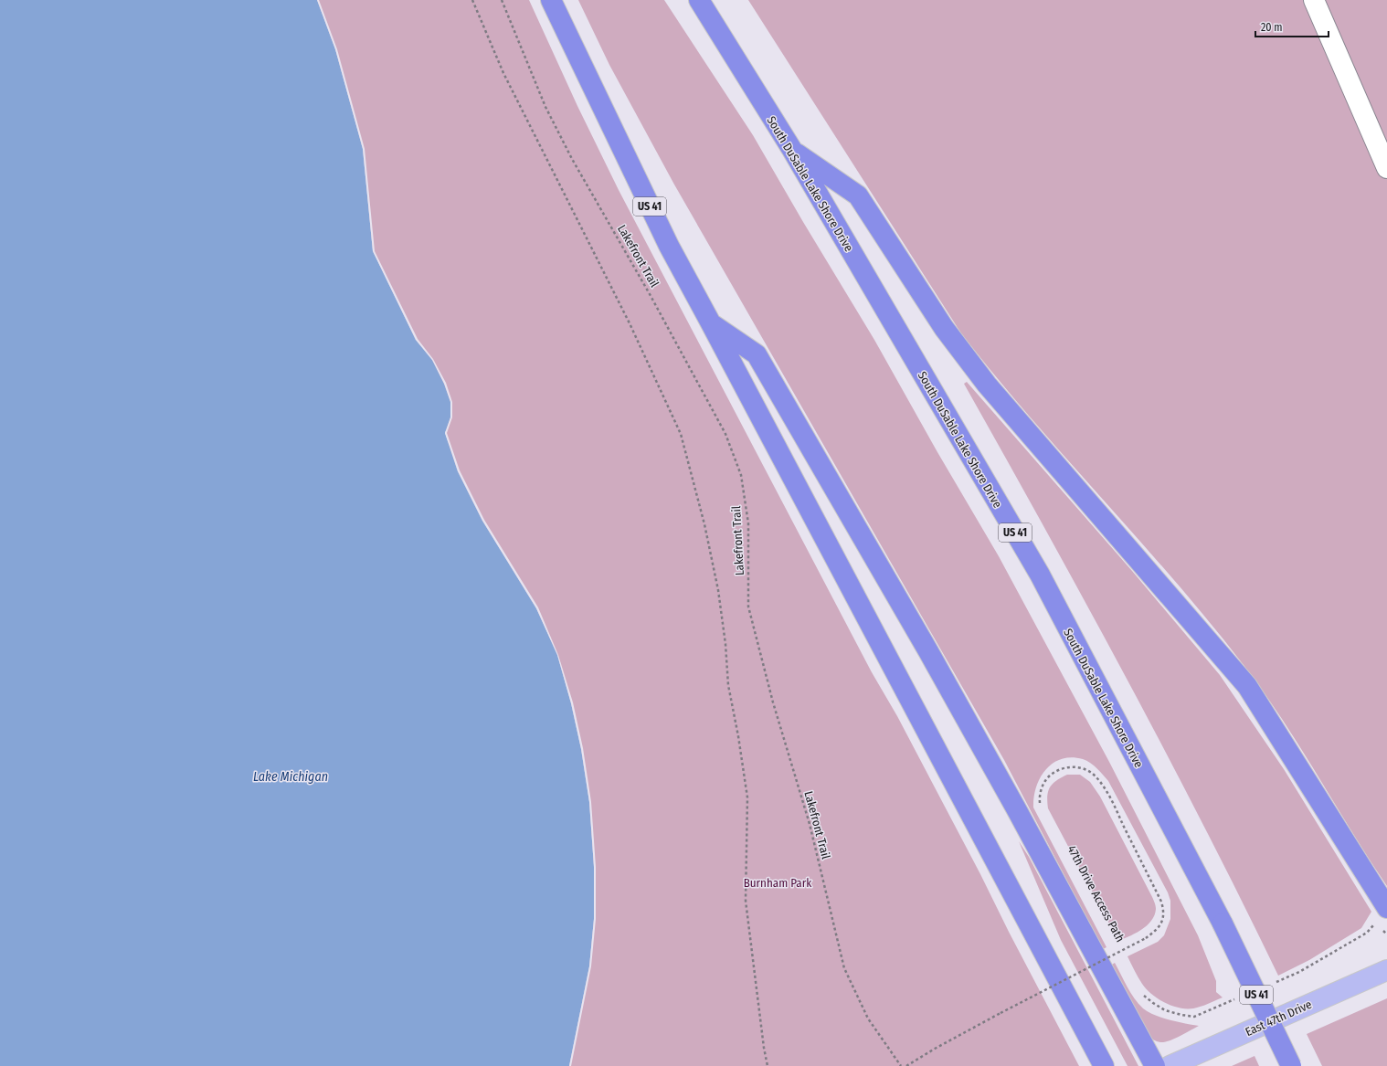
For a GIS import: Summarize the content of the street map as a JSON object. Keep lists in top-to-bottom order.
{
  "streets": {
    "highway": ["South DuSable Lake Shore Drive", "US 41"],
    "main road": ["East 47th Drive"],
    "path": ["Lakefront Trail", "47th Drive Access Path"]
  },
  "water": ["Lake Michigan"],
  "parks": ["Burnham Park"],
  "scale_bar": "20 m"
}
